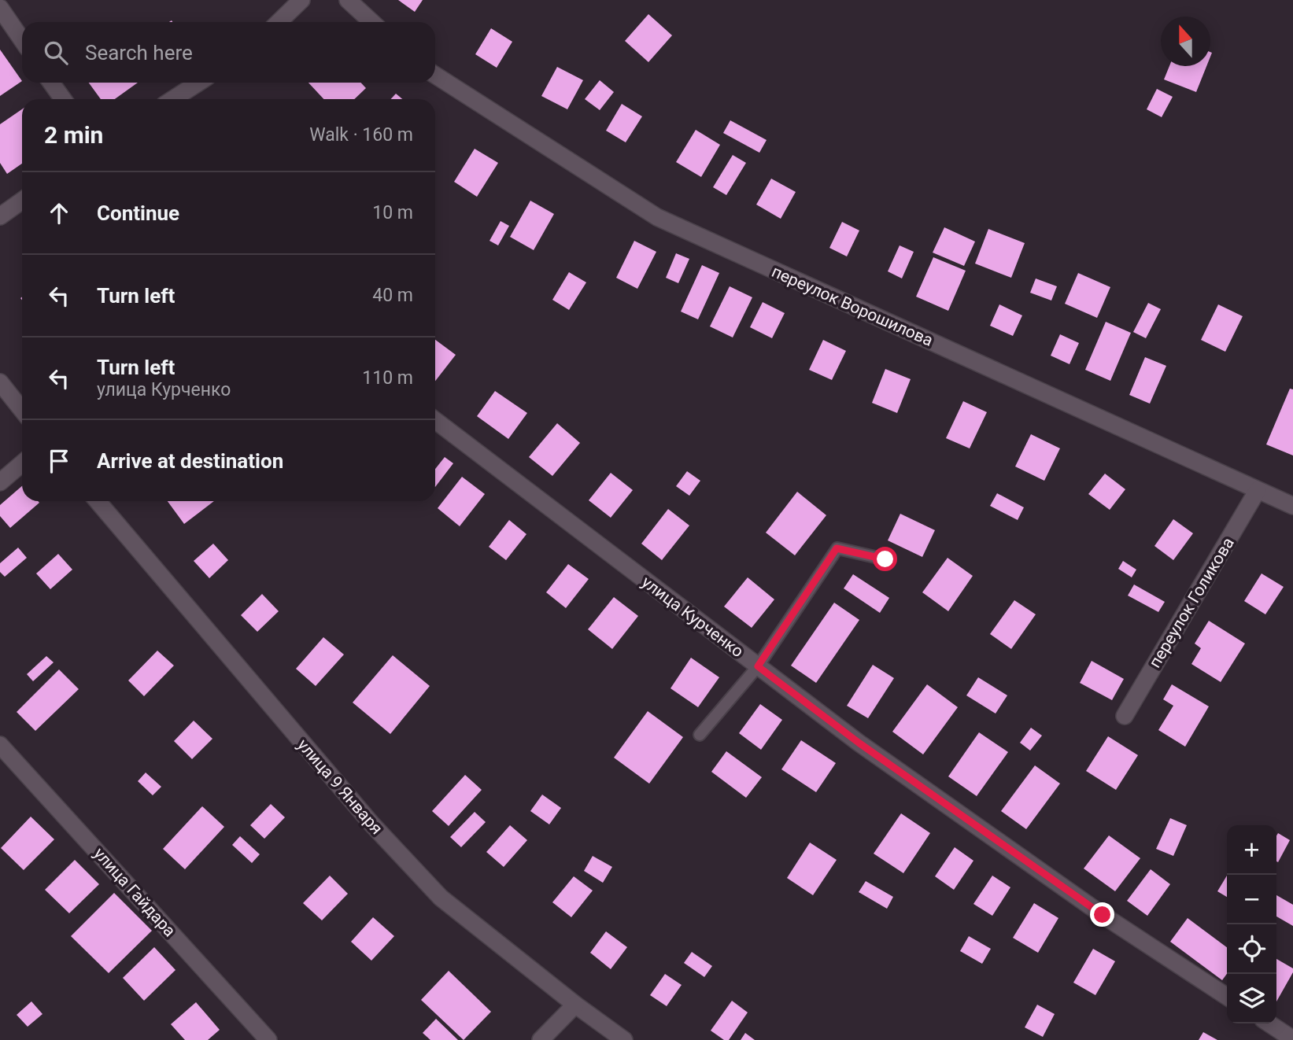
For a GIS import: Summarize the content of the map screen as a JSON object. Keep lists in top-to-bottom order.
{
  "streets": {
    "street": [
      "переулок Ворошилова",
      "переулок Голикова",
      "улица Курченко",
      "улица 9 Января",
      "улица Гайдара"
    ]
  },
  "crossings": [
    ["переулок Ворошилова", "переулок Голикова"]
  ],
  "north": "top",
  "page": {
    "search": "Search here",
    "heading": ["2 min", "Walk · 160 m"],
    "list": [
      ["Continue", "10 m"],
      ["Turn left", "40 m"],
      ["Turn left", "улица Курченко", "110 m"],
      "Arrive at destination"
    ],
    "map_buttons": ["+", "−"]
  }
}
